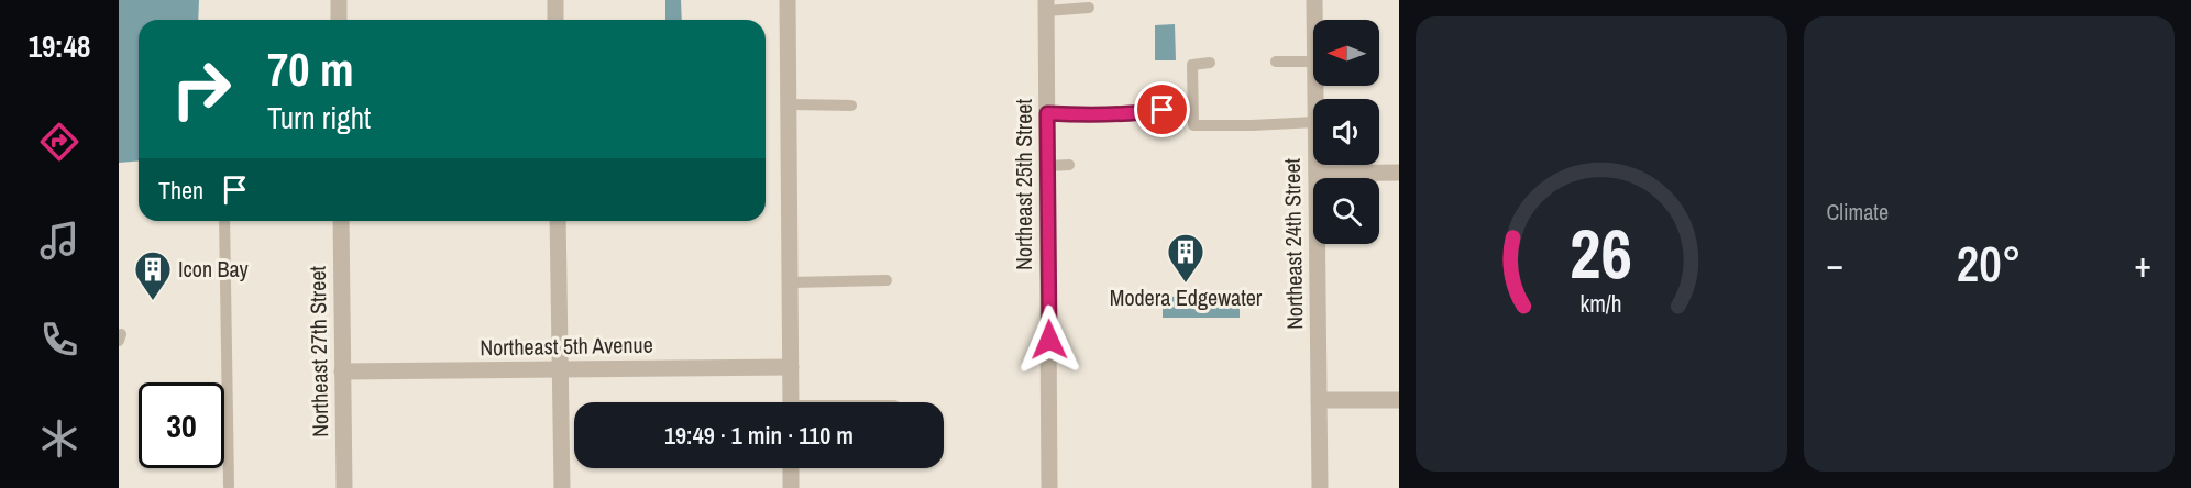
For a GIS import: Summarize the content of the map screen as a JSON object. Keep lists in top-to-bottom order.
{
  "streets": {
    "street": [
      "Northeast 25th Street",
      "Northeast 24th Street",
      "Northeast 5th Avenue",
      "Northeast 27th Street"
    ]
  },
  "crossings": [
    ["Northeast 5th Avenue", "Northeast 27th Street"]
  ],
  "places": {
    "building": ["Modera Edgewater", "Icon Bay"]
  },
  "north": "left",
  "page": {
    "tabs": "19:48",
    "tile": "Climate",
    "turn": ["70 m", "Turn right"],
    "then": "Then",
    "heat": ["−", "20°", "+"],
    "limit": "30",
    "trip": "19:49 · 1 min · 110 m",
    "gauge": ["26", "km/h"]
  }
}
